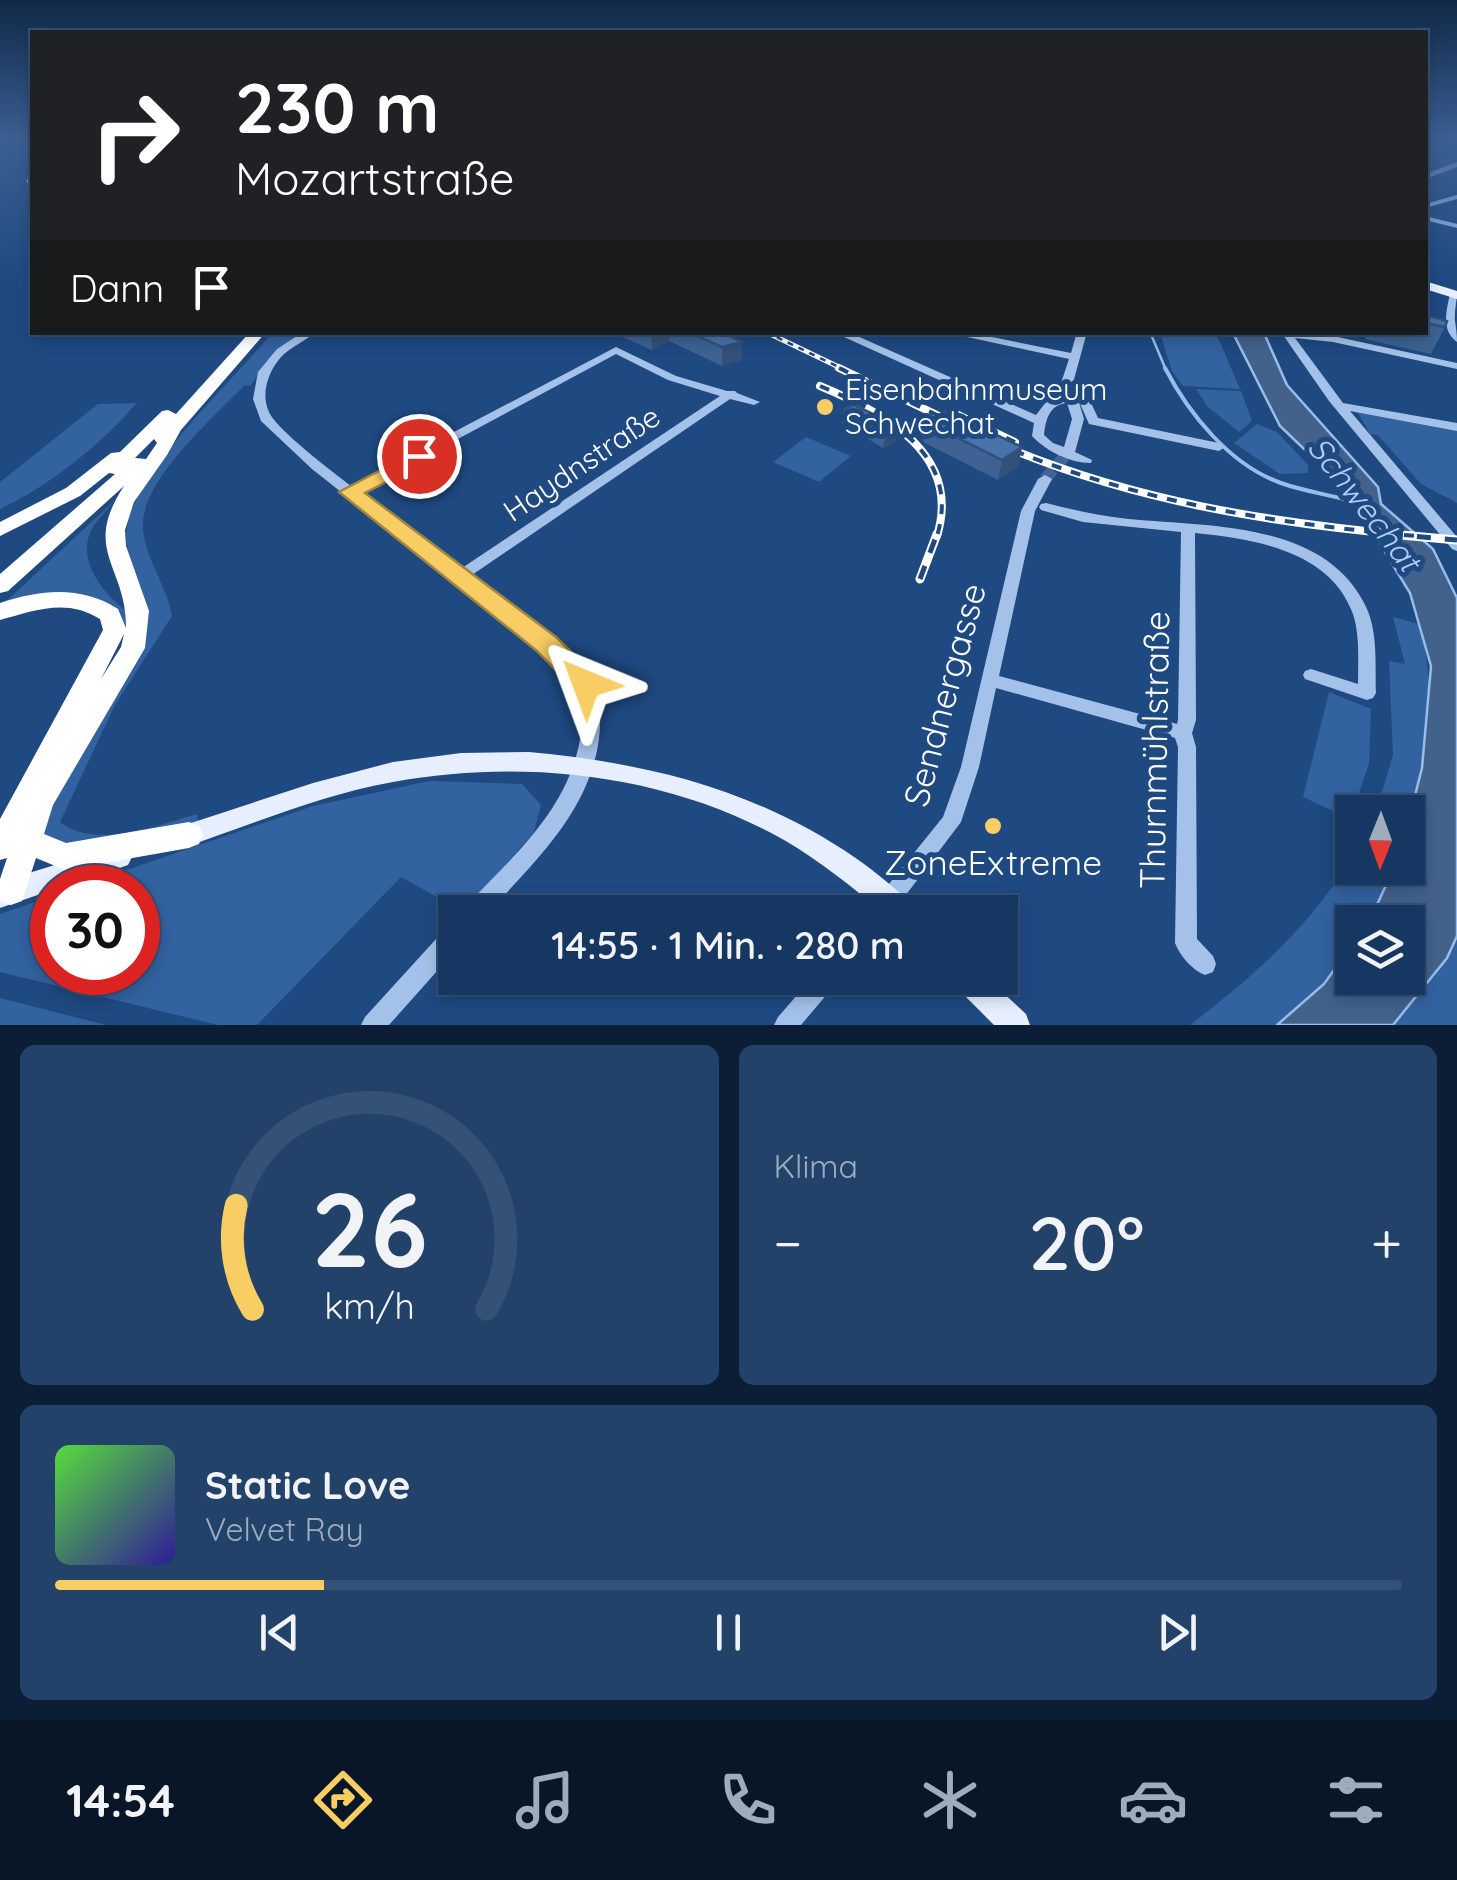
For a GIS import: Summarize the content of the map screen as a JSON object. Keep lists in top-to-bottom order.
{
  "streets": {
    "street": ["Haydnstraße", "Sendnergasse", "Thurnmühlstraße"]
  },
  "water": ["Schwechat"],
  "places": ["Eisenbahnmuseum Schwechat", "ZoneExtreme"],
  "north": "bottom",
  "page": {
    "turn": ["230 m", "Mozartstraße"],
    "then": "Dann",
    "limit": "30",
    "trip": "14:55 · 1 Min. · 280 m",
    "tile": "Klima",
    "heat": ["−", "20°", "+"],
    "song": ["Static Love", "Velvet Ray"],
    "tabs": "14:54",
    "gauge": ["26", "km/h"]
  }
}
